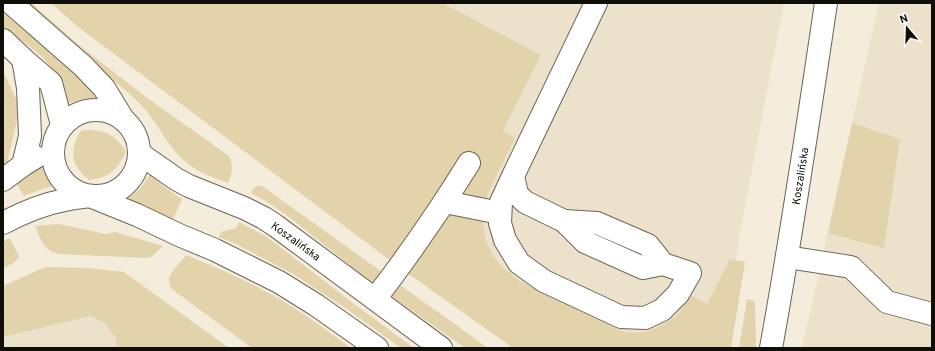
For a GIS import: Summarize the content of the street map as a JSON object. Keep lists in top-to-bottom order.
{
  "streets": {
    "main road": ["Koszalińska"]
  },
  "north": "top"
}
